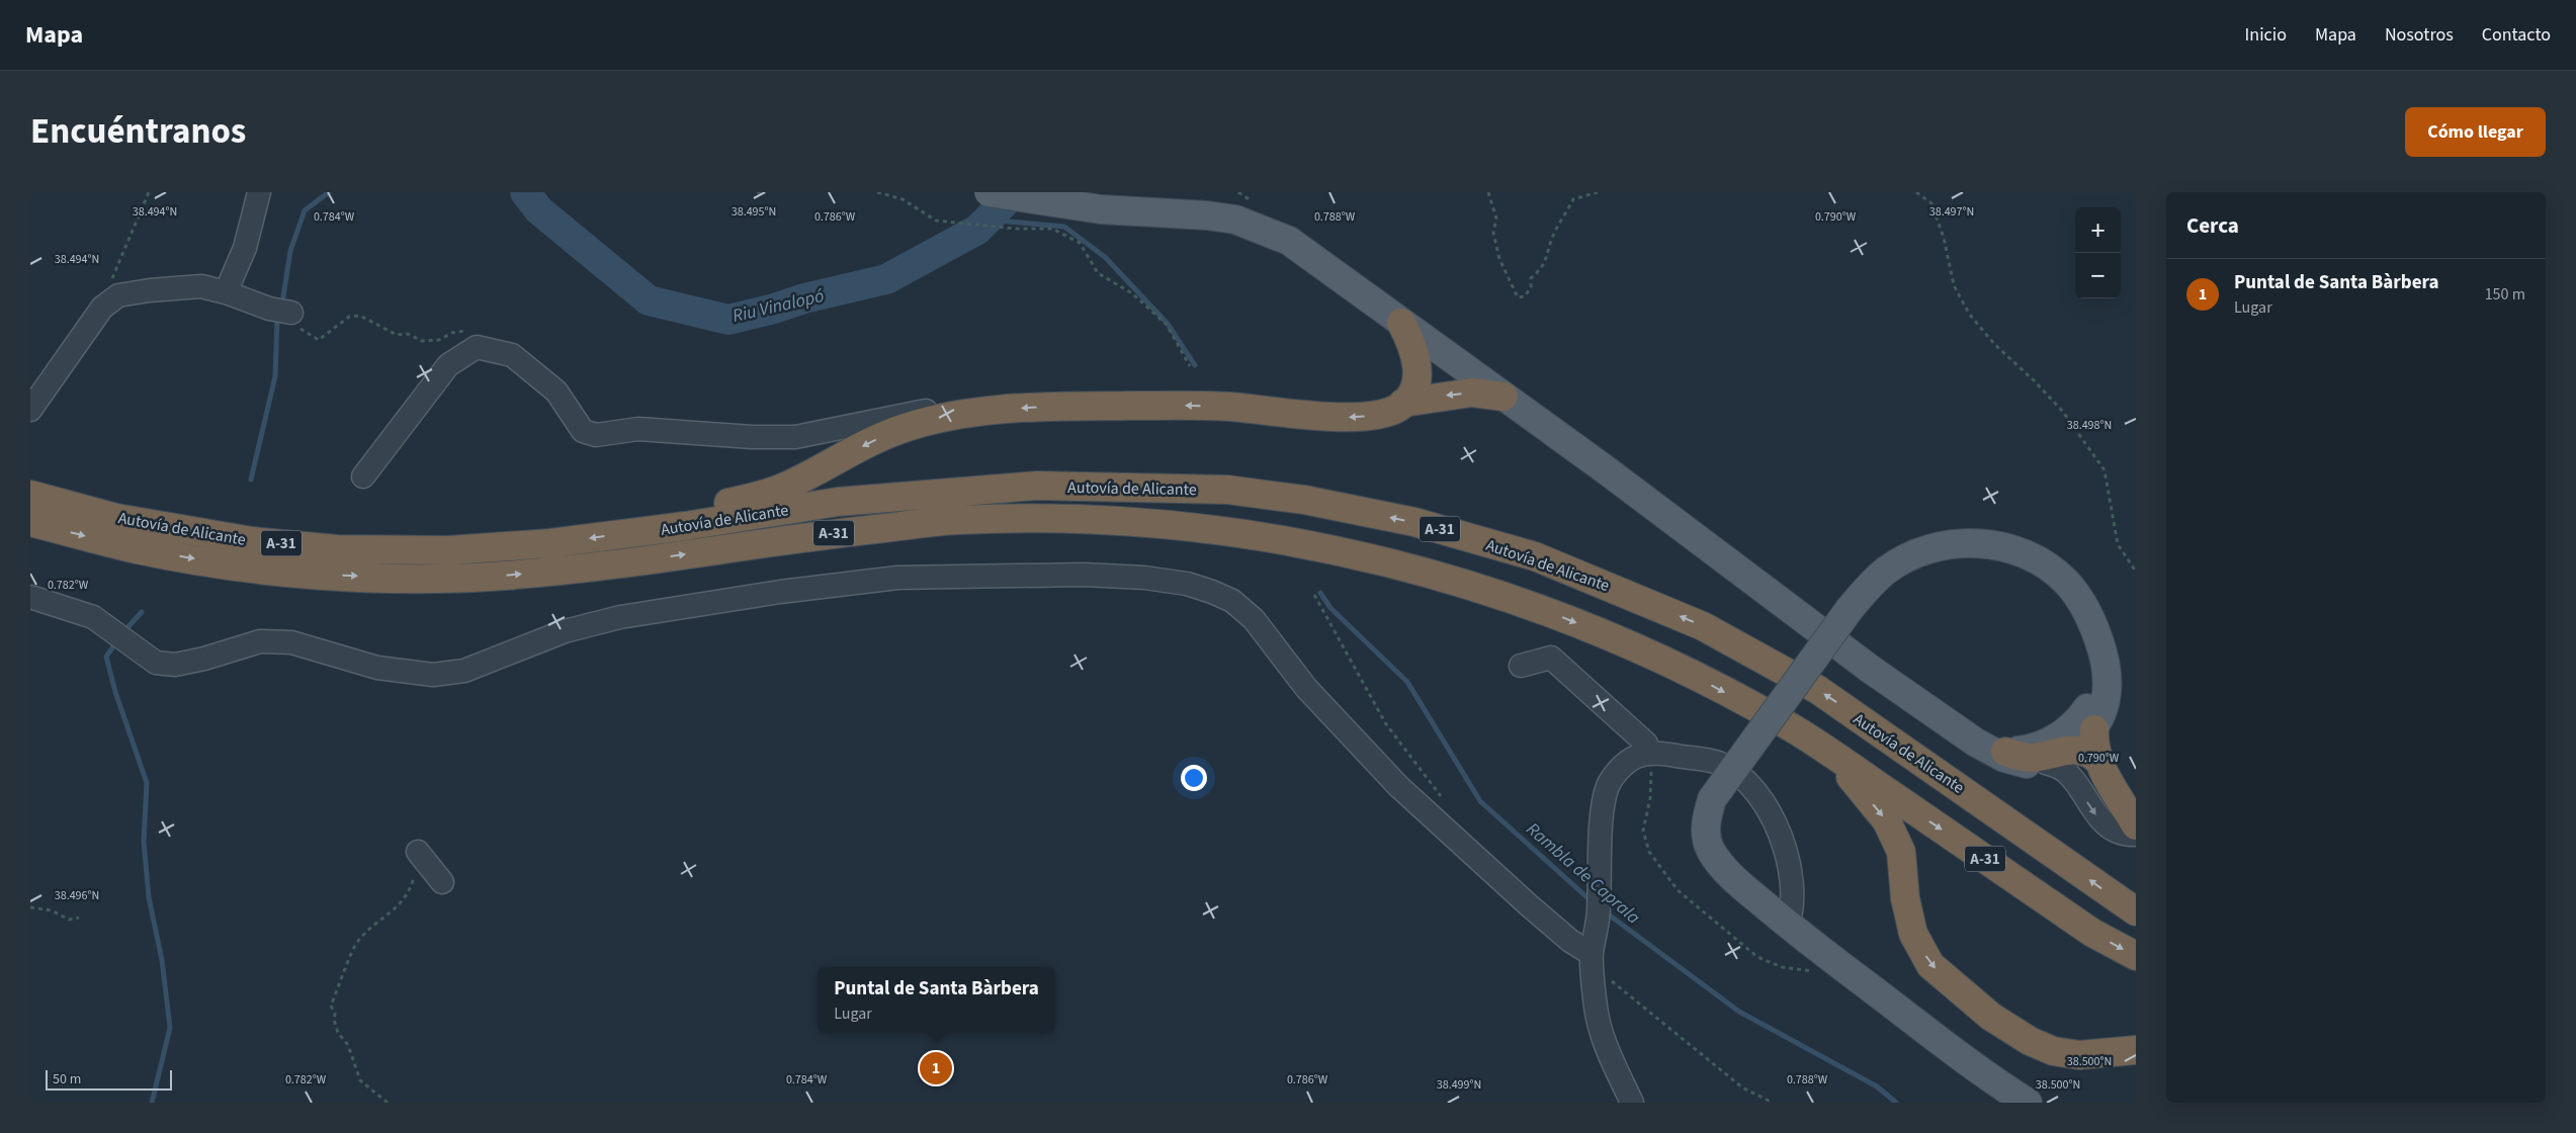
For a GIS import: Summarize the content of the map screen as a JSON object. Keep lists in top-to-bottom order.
{
  "streets": {
    "highway": ["Autovía de Alicante", "A-31"]
  },
  "water": ["Riu Vinalopó", "Rambla de Caprala"],
  "scale_bar": "50 m",
  "page": {
    "header": "Mapa",
    "nav": [
      "Inicio",
      "Mapa",
      "Nosotros",
      "Contacto"
    ],
    "title": "Encuéntranos",
    "buttons": "Cómo llegar",
    "heading": "Cerca",
    "map_buttons": ["+", "−"],
    "list": [
      {
        "mark": "1",
        "name": "Puntal de Santa Bàrbera",
        "note": "Lugar",
        "value": "150 m"
      }
    ],
    "popup": ["Puntal de Santa Bàrbera", "Lugar"],
    "pins": "1",
    "scale": "50 m"
  },
  "coordinates": [
    "38.495°N",
    "38.497°N",
    "38.494°N",
    "0.784°W",
    "0.786°W",
    "0.788°W",
    "0.790°W",
    "38.498°N",
    "0.782°W",
    "38.496°N",
    "38.500°N",
    "38.499°N"
  ]
}
